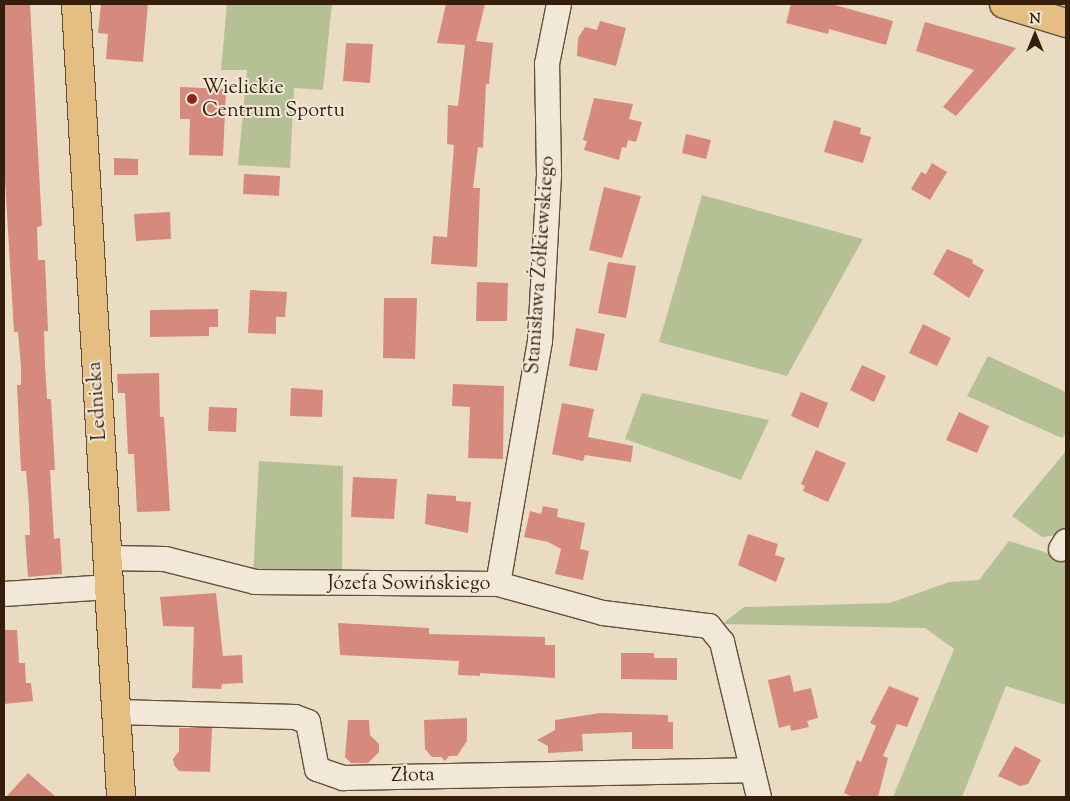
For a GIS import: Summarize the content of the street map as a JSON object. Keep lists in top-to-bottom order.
{
  "streets": {
    "main road": ["Lednicka"],
    "street": ["Stanisława Żółkiewskiego", "Józefa Sowińskiego", "Złota"]
  },
  "crossings": [
    ["Stanisława Żółkiewskiego", "Józefa Sowińskiego"],
    ["Lednicka", "Józefa Sowińskiego"],
    ["Lednicka", "Złota"],
    ["Józefa Sowińskiego", "Złota"]
  ],
  "places": ["Wielickie Centrum Sportu"],
  "north": "top"
}
